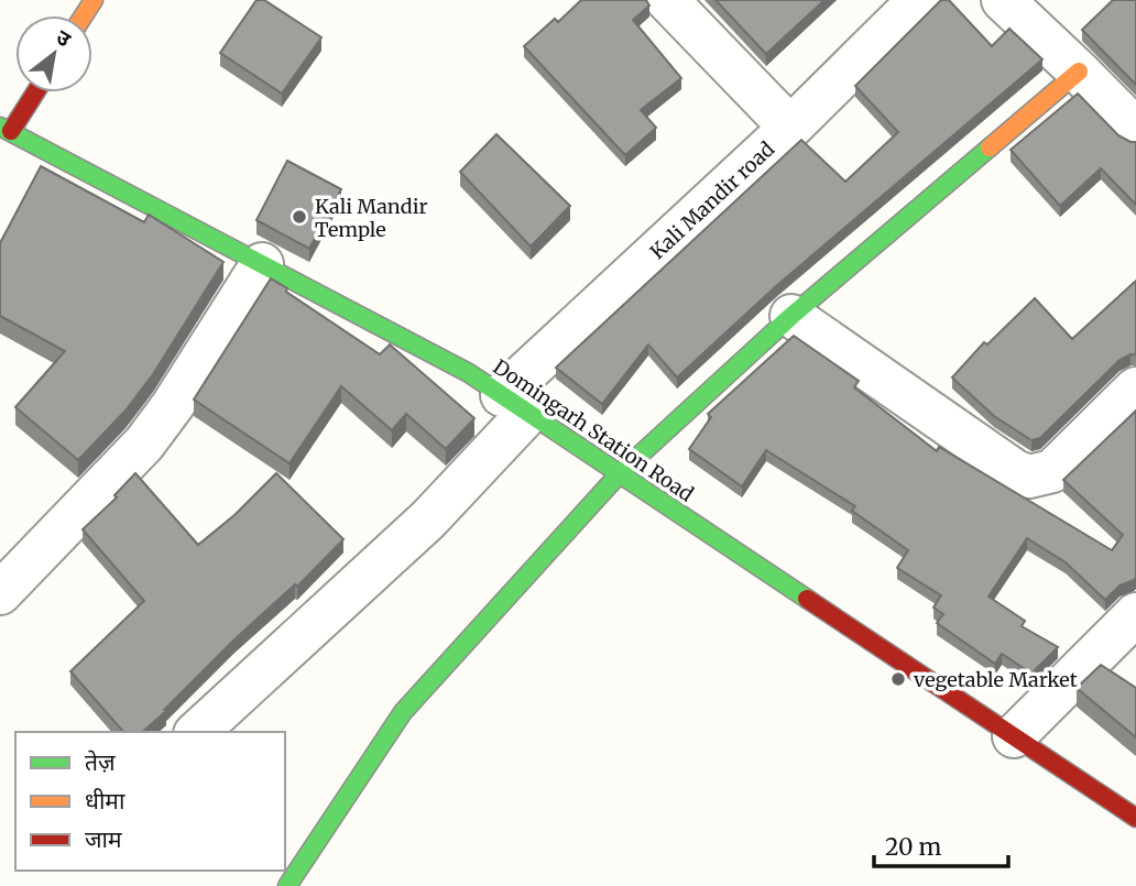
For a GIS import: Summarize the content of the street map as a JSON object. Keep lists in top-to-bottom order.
{
  "streets": {
    "street": ["Kali Mandir road", "Domingarh Station Road"]
  },
  "crossings": [
    ["Kali Mandir road", "Domingarh Station Road"]
  ],
  "places": ["Kali Mandir Temple", "vegetable Market"],
  "legend": ["तेज़", "धीमा", "जाम"],
  "scale_bar": "20 m",
  "north": "top right"
}
